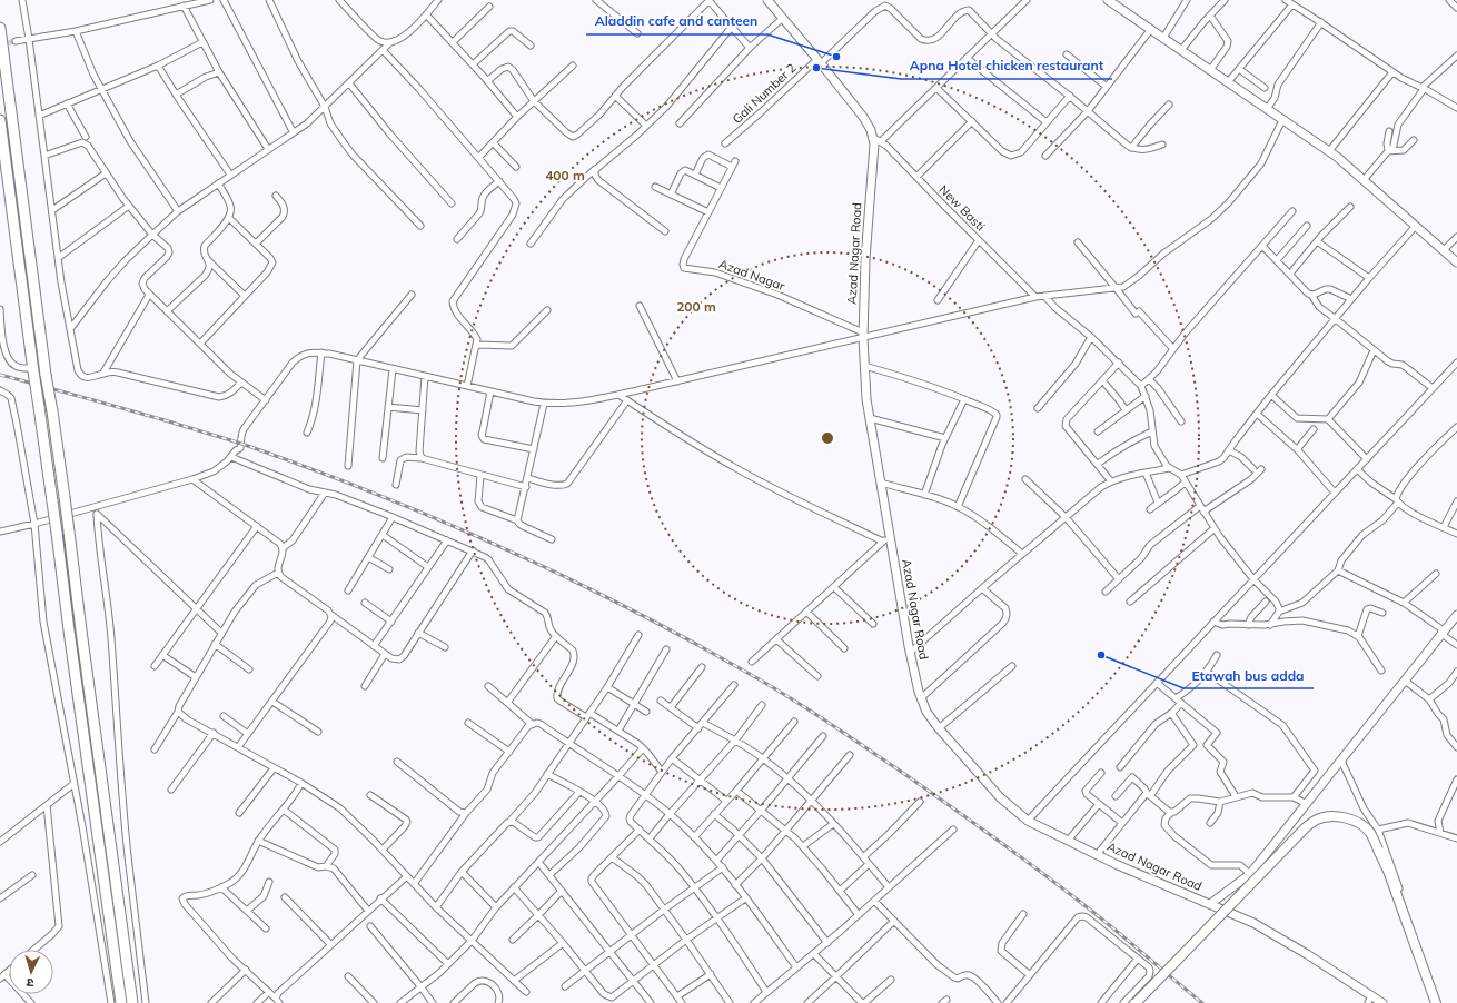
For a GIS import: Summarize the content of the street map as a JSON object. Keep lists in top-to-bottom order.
{
  "streets": {
    "street": [
      "Gali Number 2",
      "New Basti",
      "Azad Nagar Road",
      "Azad Nagar"
    ]
  },
  "crossings": [
    ["Gali Number 2", "Azad Nagar Road"],
    ["New Basti", "Azad Nagar Road"],
    ["Azad Nagar Road", "Azad Nagar"]
  ],
  "places": ["Aladdin cafe and canteen", "Apna Hotel chicken restaurant", "Etawah bus adda"],
  "north": "bottom",
  "rings": ["400 m", "200 m"]
}
